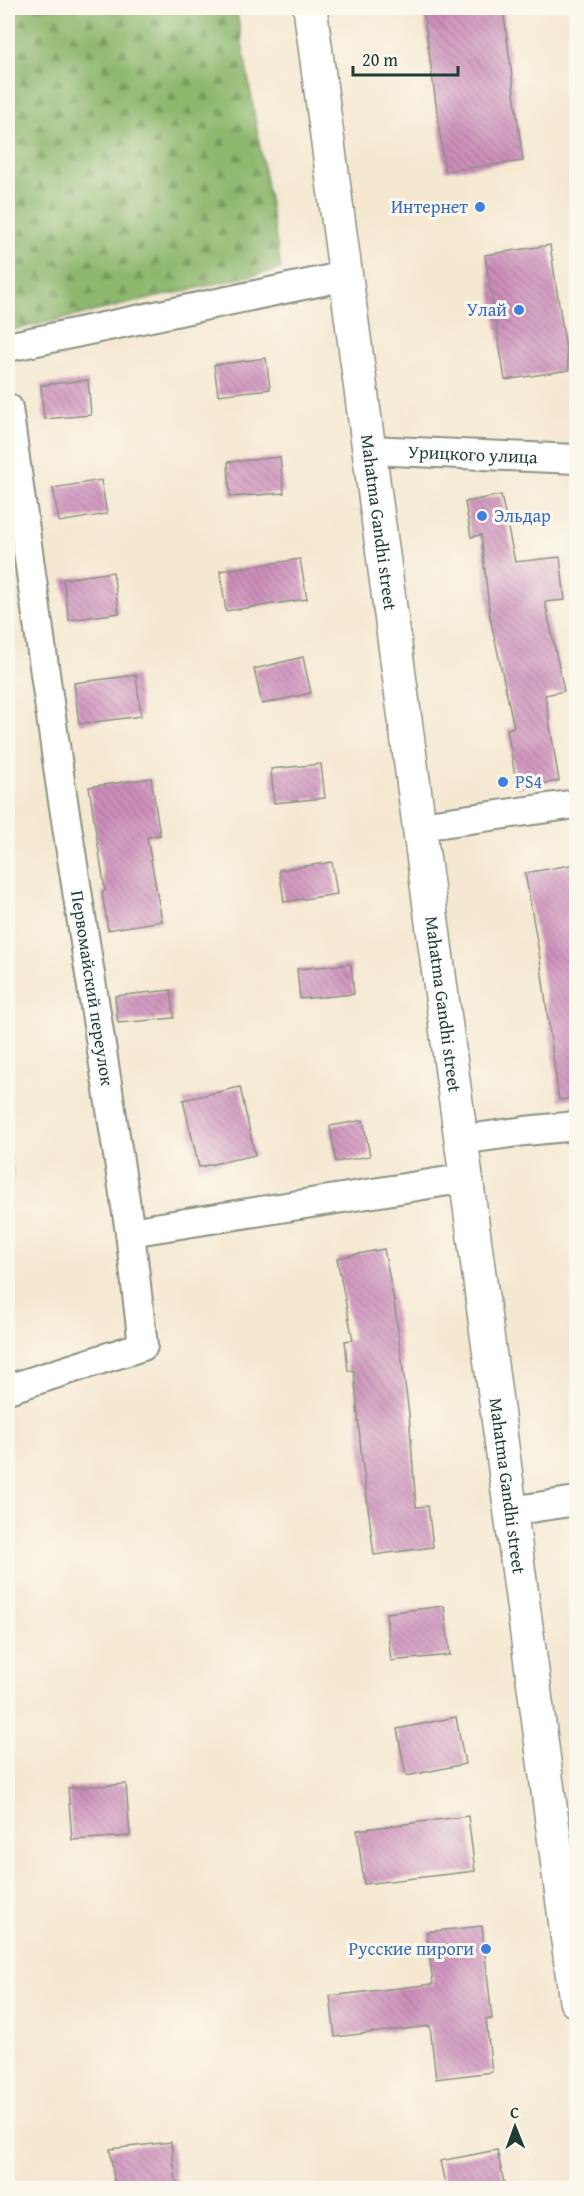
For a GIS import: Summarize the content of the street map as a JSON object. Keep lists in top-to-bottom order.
{
  "streets": {
    "main road": ["Mahatma Gandhi street"],
    "street": ["Урицкого улица", "Первомайский переулок"]
  },
  "crossings": [
    ["Урицкого улица", "Mahatma Gandhi street"]
  ],
  "places": [
    "Интернет",
    "Улай",
    "Эльдар",
    "PS4",
    "Русские пироги"
  ],
  "scale_bar": "20 m",
  "north": "top"
}
